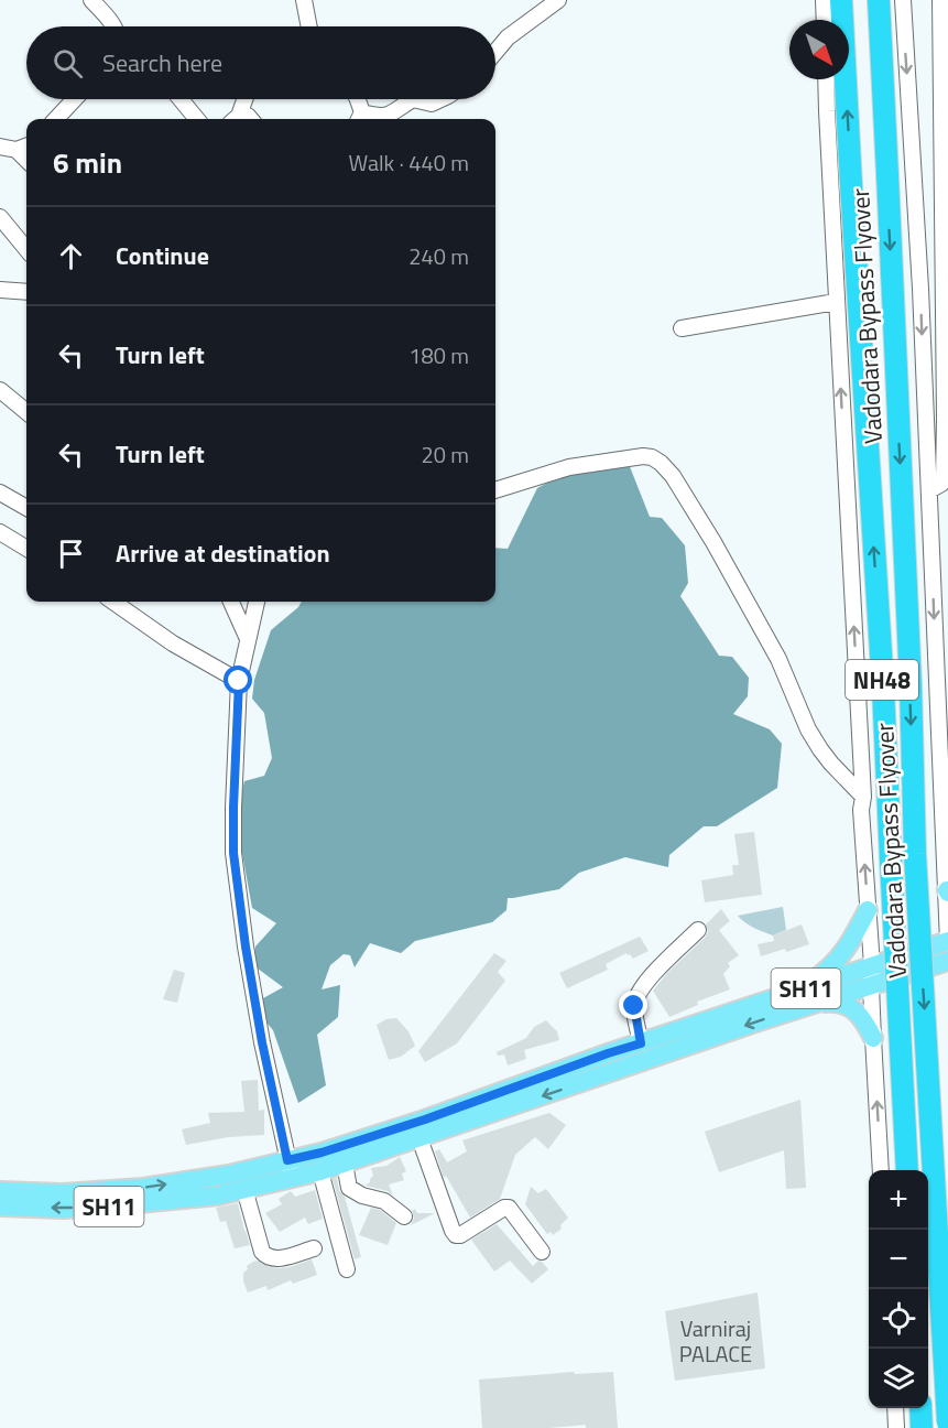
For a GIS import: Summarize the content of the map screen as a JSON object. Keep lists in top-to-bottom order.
{
  "streets": {
    "highway": ["Vadodara Bypass Flyover", "NH48"],
    "main road": ["SH11"]
  },
  "house_numbers": ["Varniraj PALACE"],
  "north": "bottom right",
  "page": {
    "search": "Search here",
    "heading": ["6 min", "Walk · 440 m"],
    "list": [
      ["Continue", "240 m"],
      ["Turn left", "180 m"],
      ["Turn left", "20 m"],
      "Arrive at destination"
    ],
    "map_buttons": ["+", "−"]
  }
}
